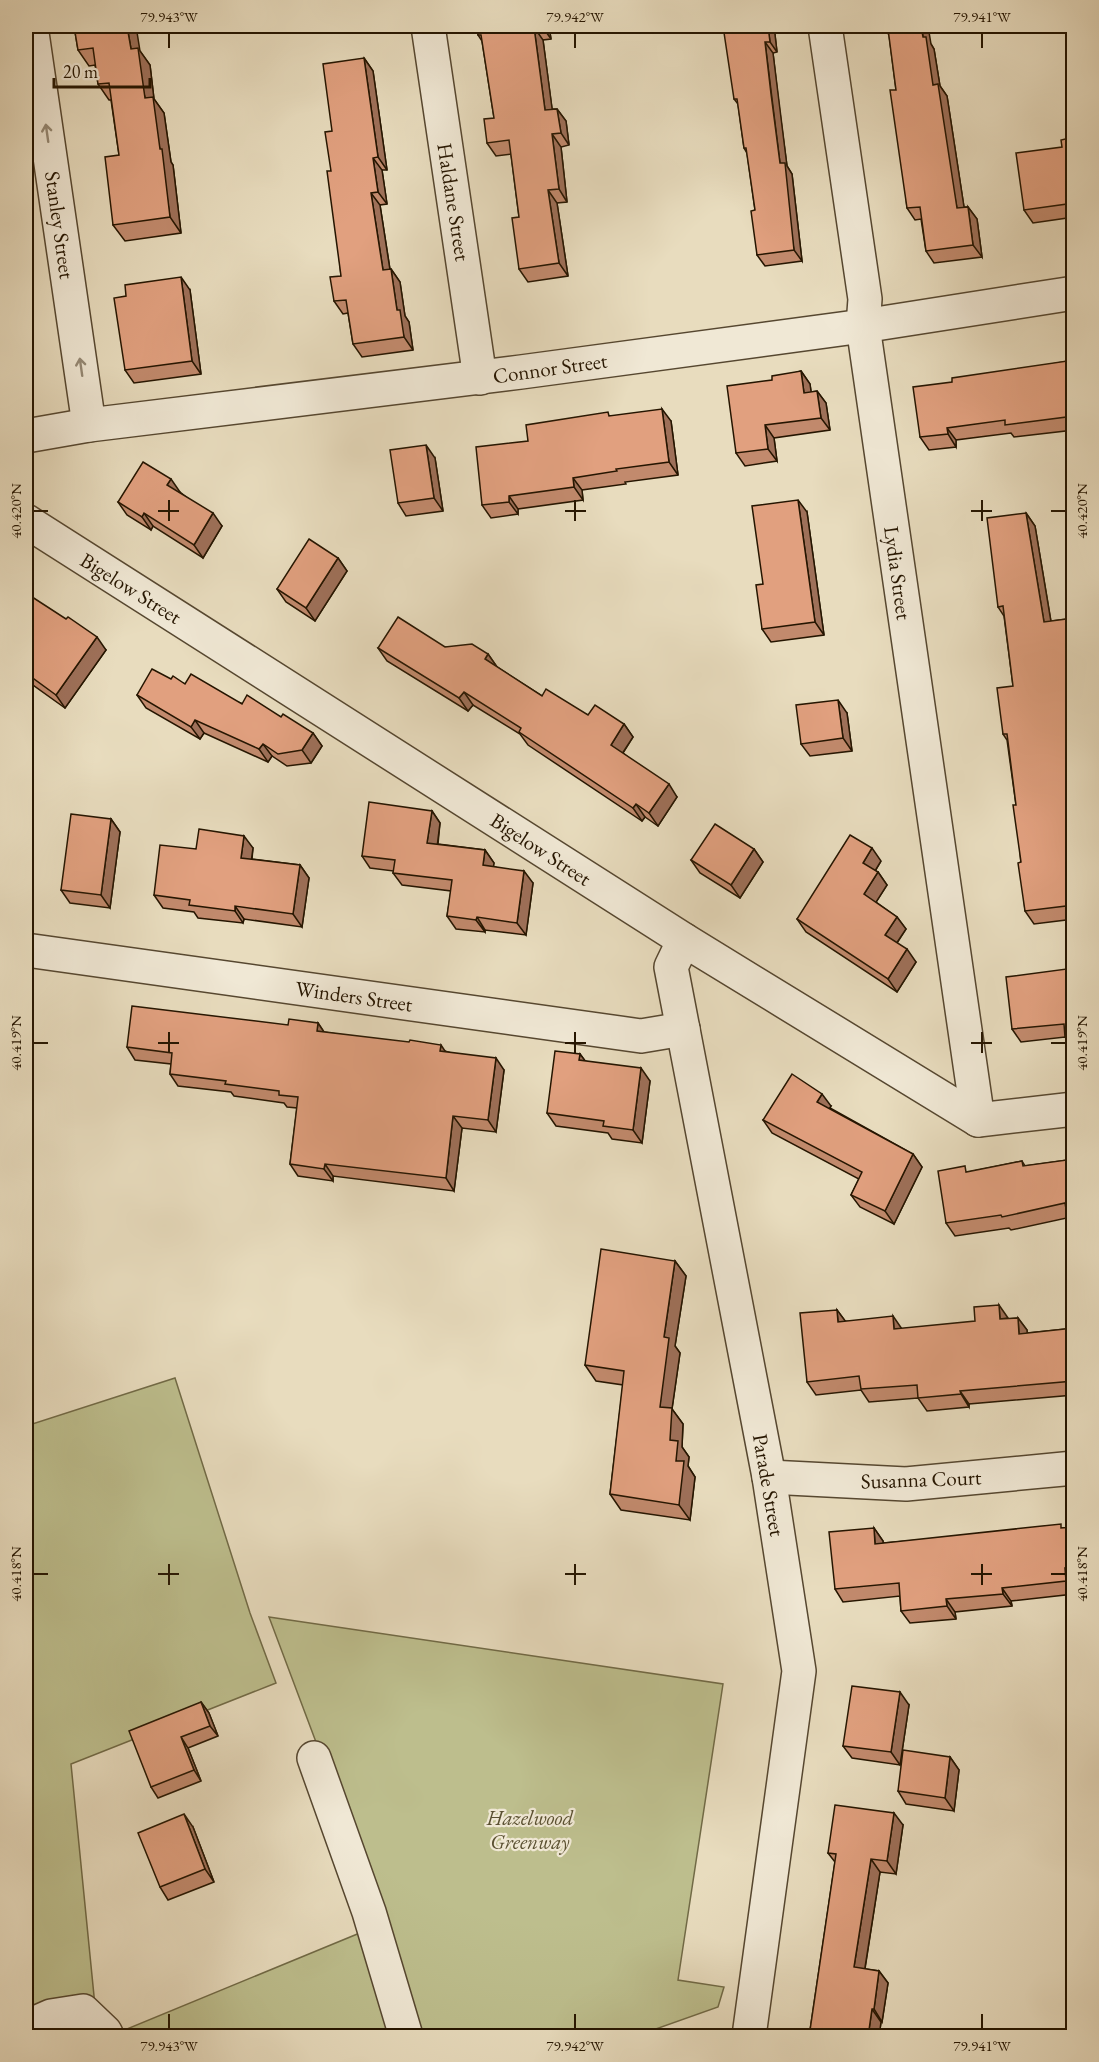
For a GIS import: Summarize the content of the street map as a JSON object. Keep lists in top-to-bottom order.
{
  "streets": {
    "street": [
      "Haldane Street",
      "Stanley Street",
      "Connor Street",
      "Lydia Street",
      "Bigelow Street",
      "Winders Street",
      "Susanna Court",
      "Parade Street"
    ]
  },
  "crossings": [
    ["Haldane Street", "Connor Street"],
    ["Stanley Street", "Connor Street"],
    ["Connor Street", "Lydia Street"],
    ["Lydia Street", "Bigelow Street"],
    ["Bigelow Street", "Parade Street"],
    ["Winders Street", "Parade Street"],
    ["Susanna Court", "Parade Street"]
  ],
  "one_way": ["Stanley Street"],
  "parks": ["Hazelwood Greenway"],
  "scale_bar": "20 m",
  "coordinates": [
    "79.943°W",
    "79.942°W",
    "79.941°W",
    "40.420°N",
    "40.419°N",
    "40.418°N"
  ]
}
